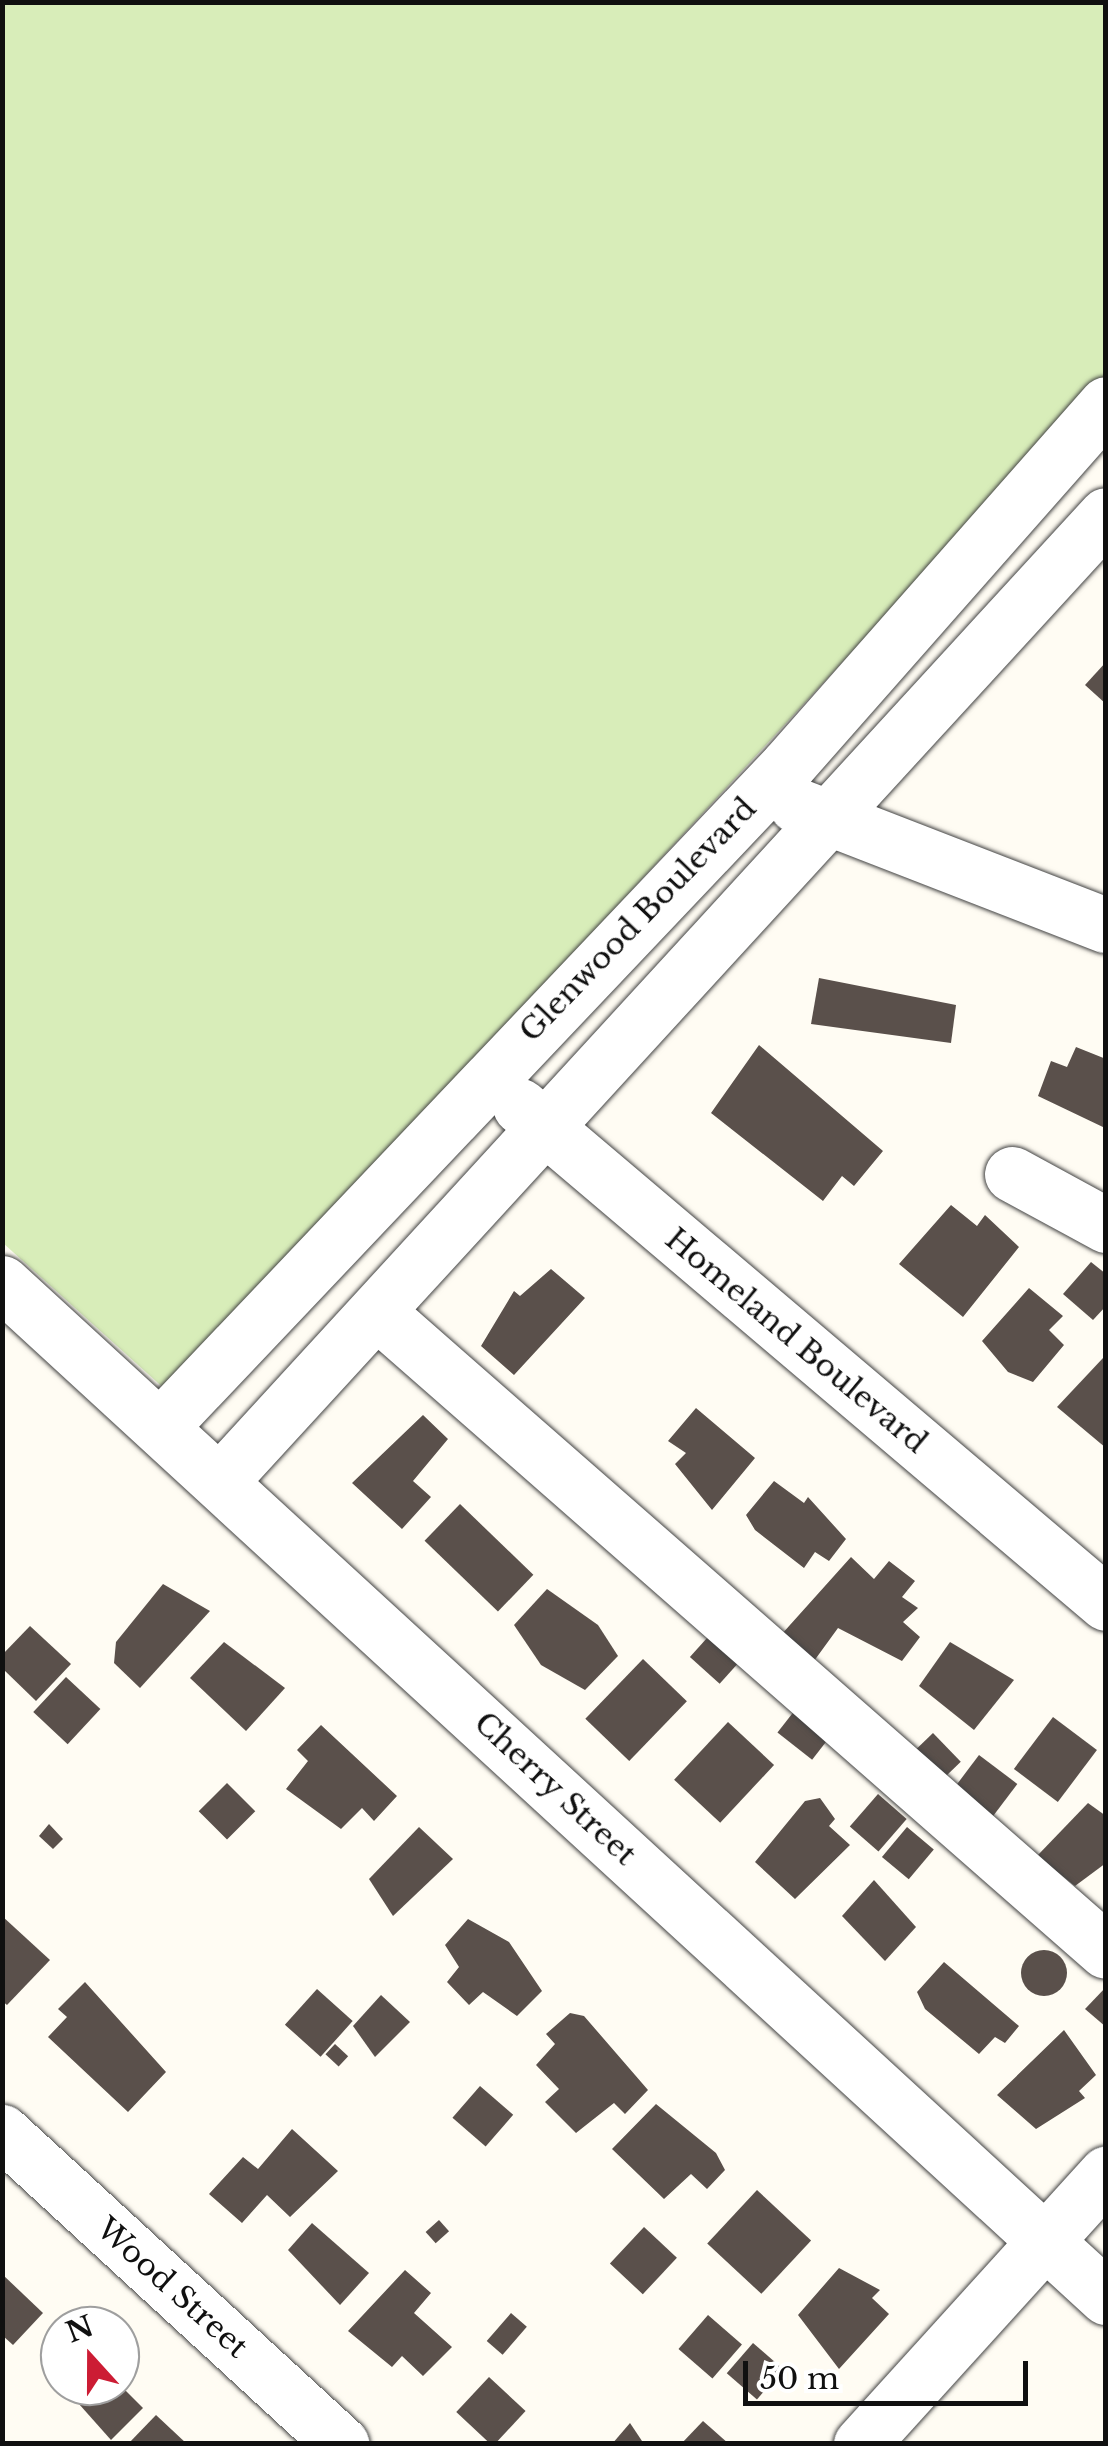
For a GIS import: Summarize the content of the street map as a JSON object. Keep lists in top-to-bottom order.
{
  "streets": {
    "street": [
      "Glenwood Boulevard",
      "Homeland Boulevard",
      "Cherry Street",
      "Wood Street"
    ]
  },
  "crossings": [
    ["Glenwood Boulevard", "Homeland Boulevard"],
    ["Glenwood Boulevard", "Cherry Street"]
  ],
  "scale_bar": "50 m",
  "north": "top"
}
